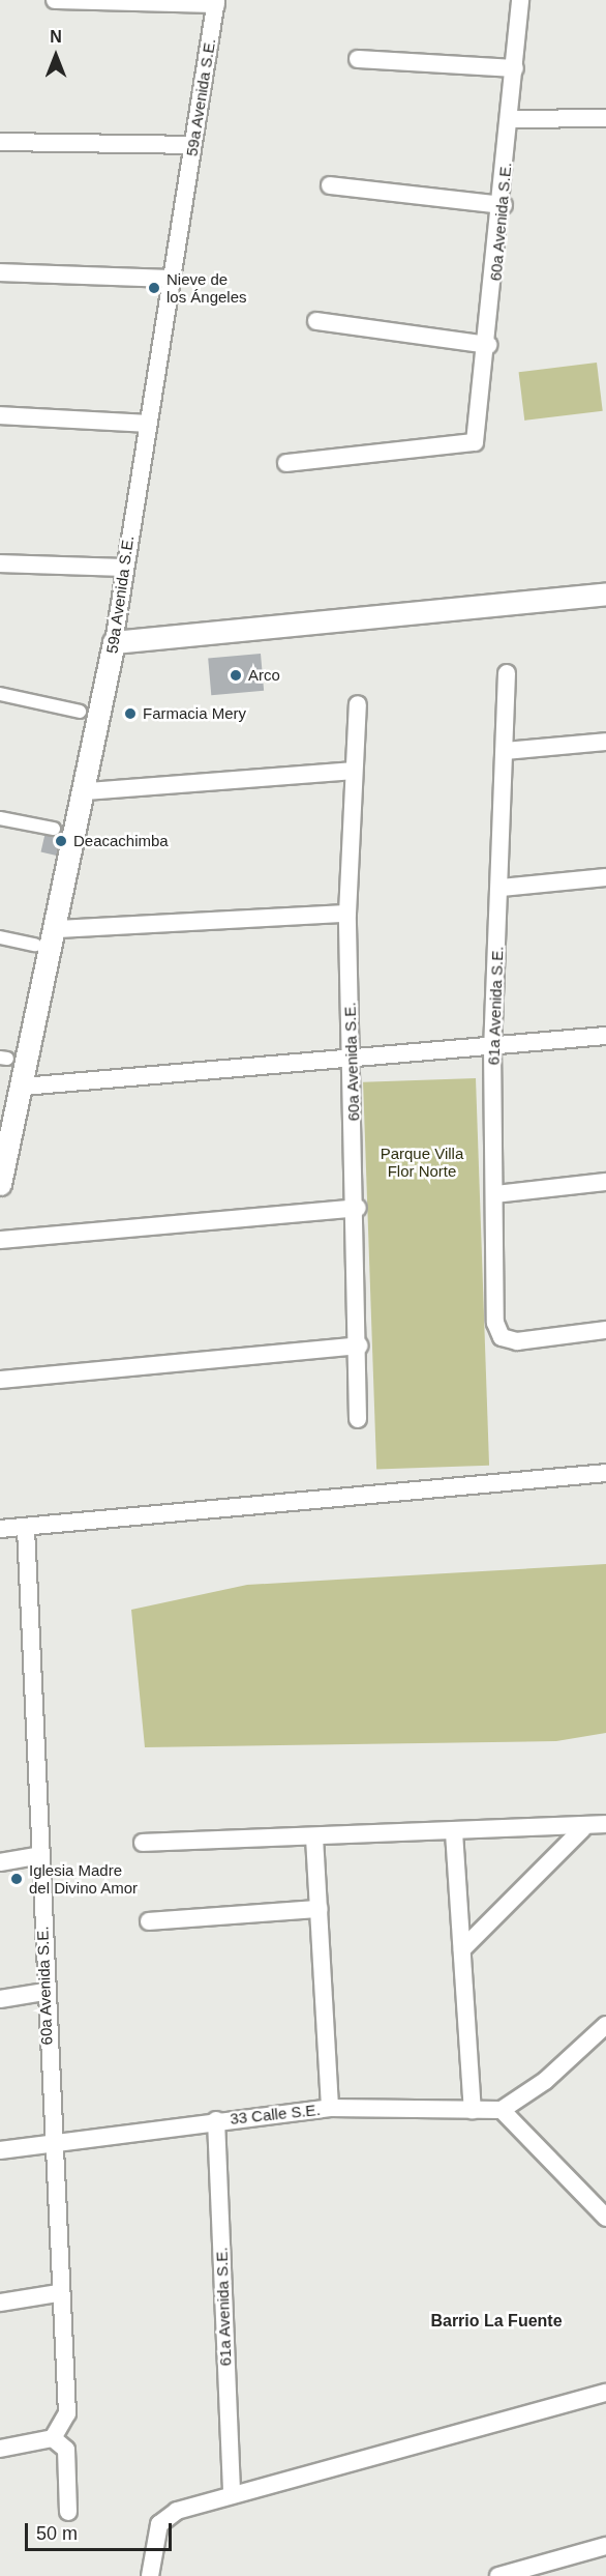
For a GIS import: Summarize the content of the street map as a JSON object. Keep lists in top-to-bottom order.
{
  "streets": {
    "street": [
      "59a Avenida S.E.",
      "60a Avenida S.E.",
      "61a Avenida S.E.",
      "33 Calle S.E."
    ]
  },
  "crossings": [
    ["60a Avenida S.E.", "33 Calle S.E."],
    ["61a Avenida S.E.", "33 Calle S.E."]
  ],
  "districts": ["Barrio La Fuente"],
  "parks": ["Parque Villa Flor Norte"],
  "places": [
    "Nieve de los Ángeles",
    "Arco",
    "Farmacia Mery",
    "Deacachimba",
    "Iglesia Madre del Divino Amor"
  ],
  "scale_bar": "50 m",
  "north": "top"
}
